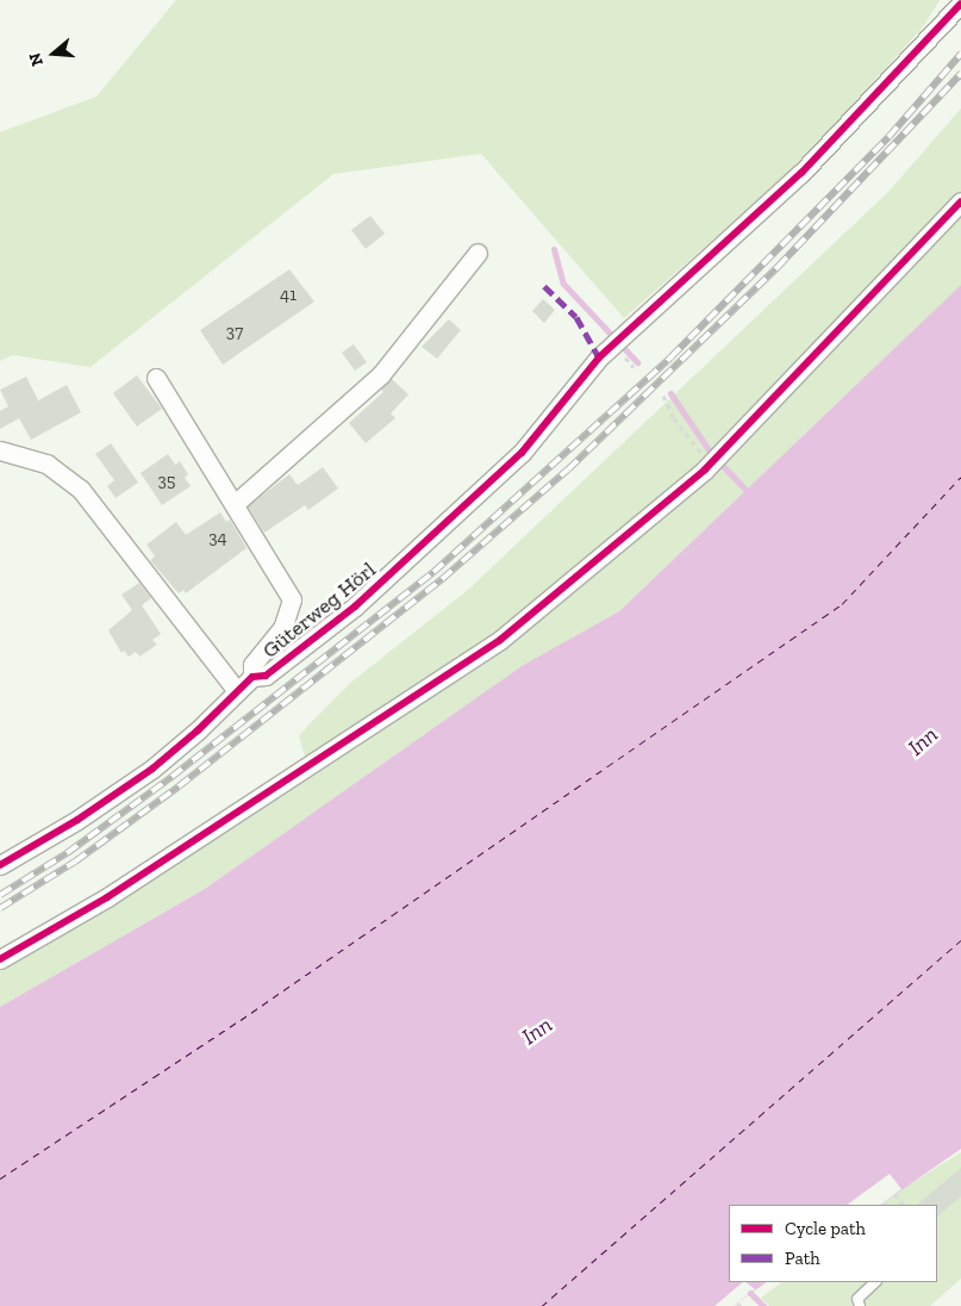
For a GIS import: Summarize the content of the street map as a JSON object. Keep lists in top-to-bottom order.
{
  "streets": {
    "street": ["Güterweg Hörl"]
  },
  "water": ["Inn"],
  "house_numbers": [
    "41",
    "37",
    "35",
    "34"
  ],
  "legend": ["Cycle path", "Path"],
  "north": "left"
}
